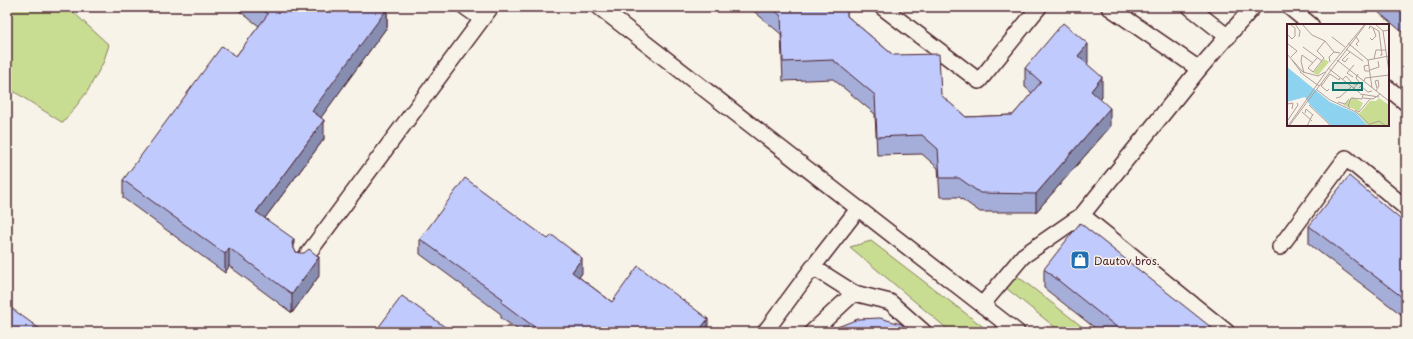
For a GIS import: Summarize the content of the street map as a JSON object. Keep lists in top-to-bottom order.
{
  "places": {
    "shop": ["Dautov bros."]
  }
}
